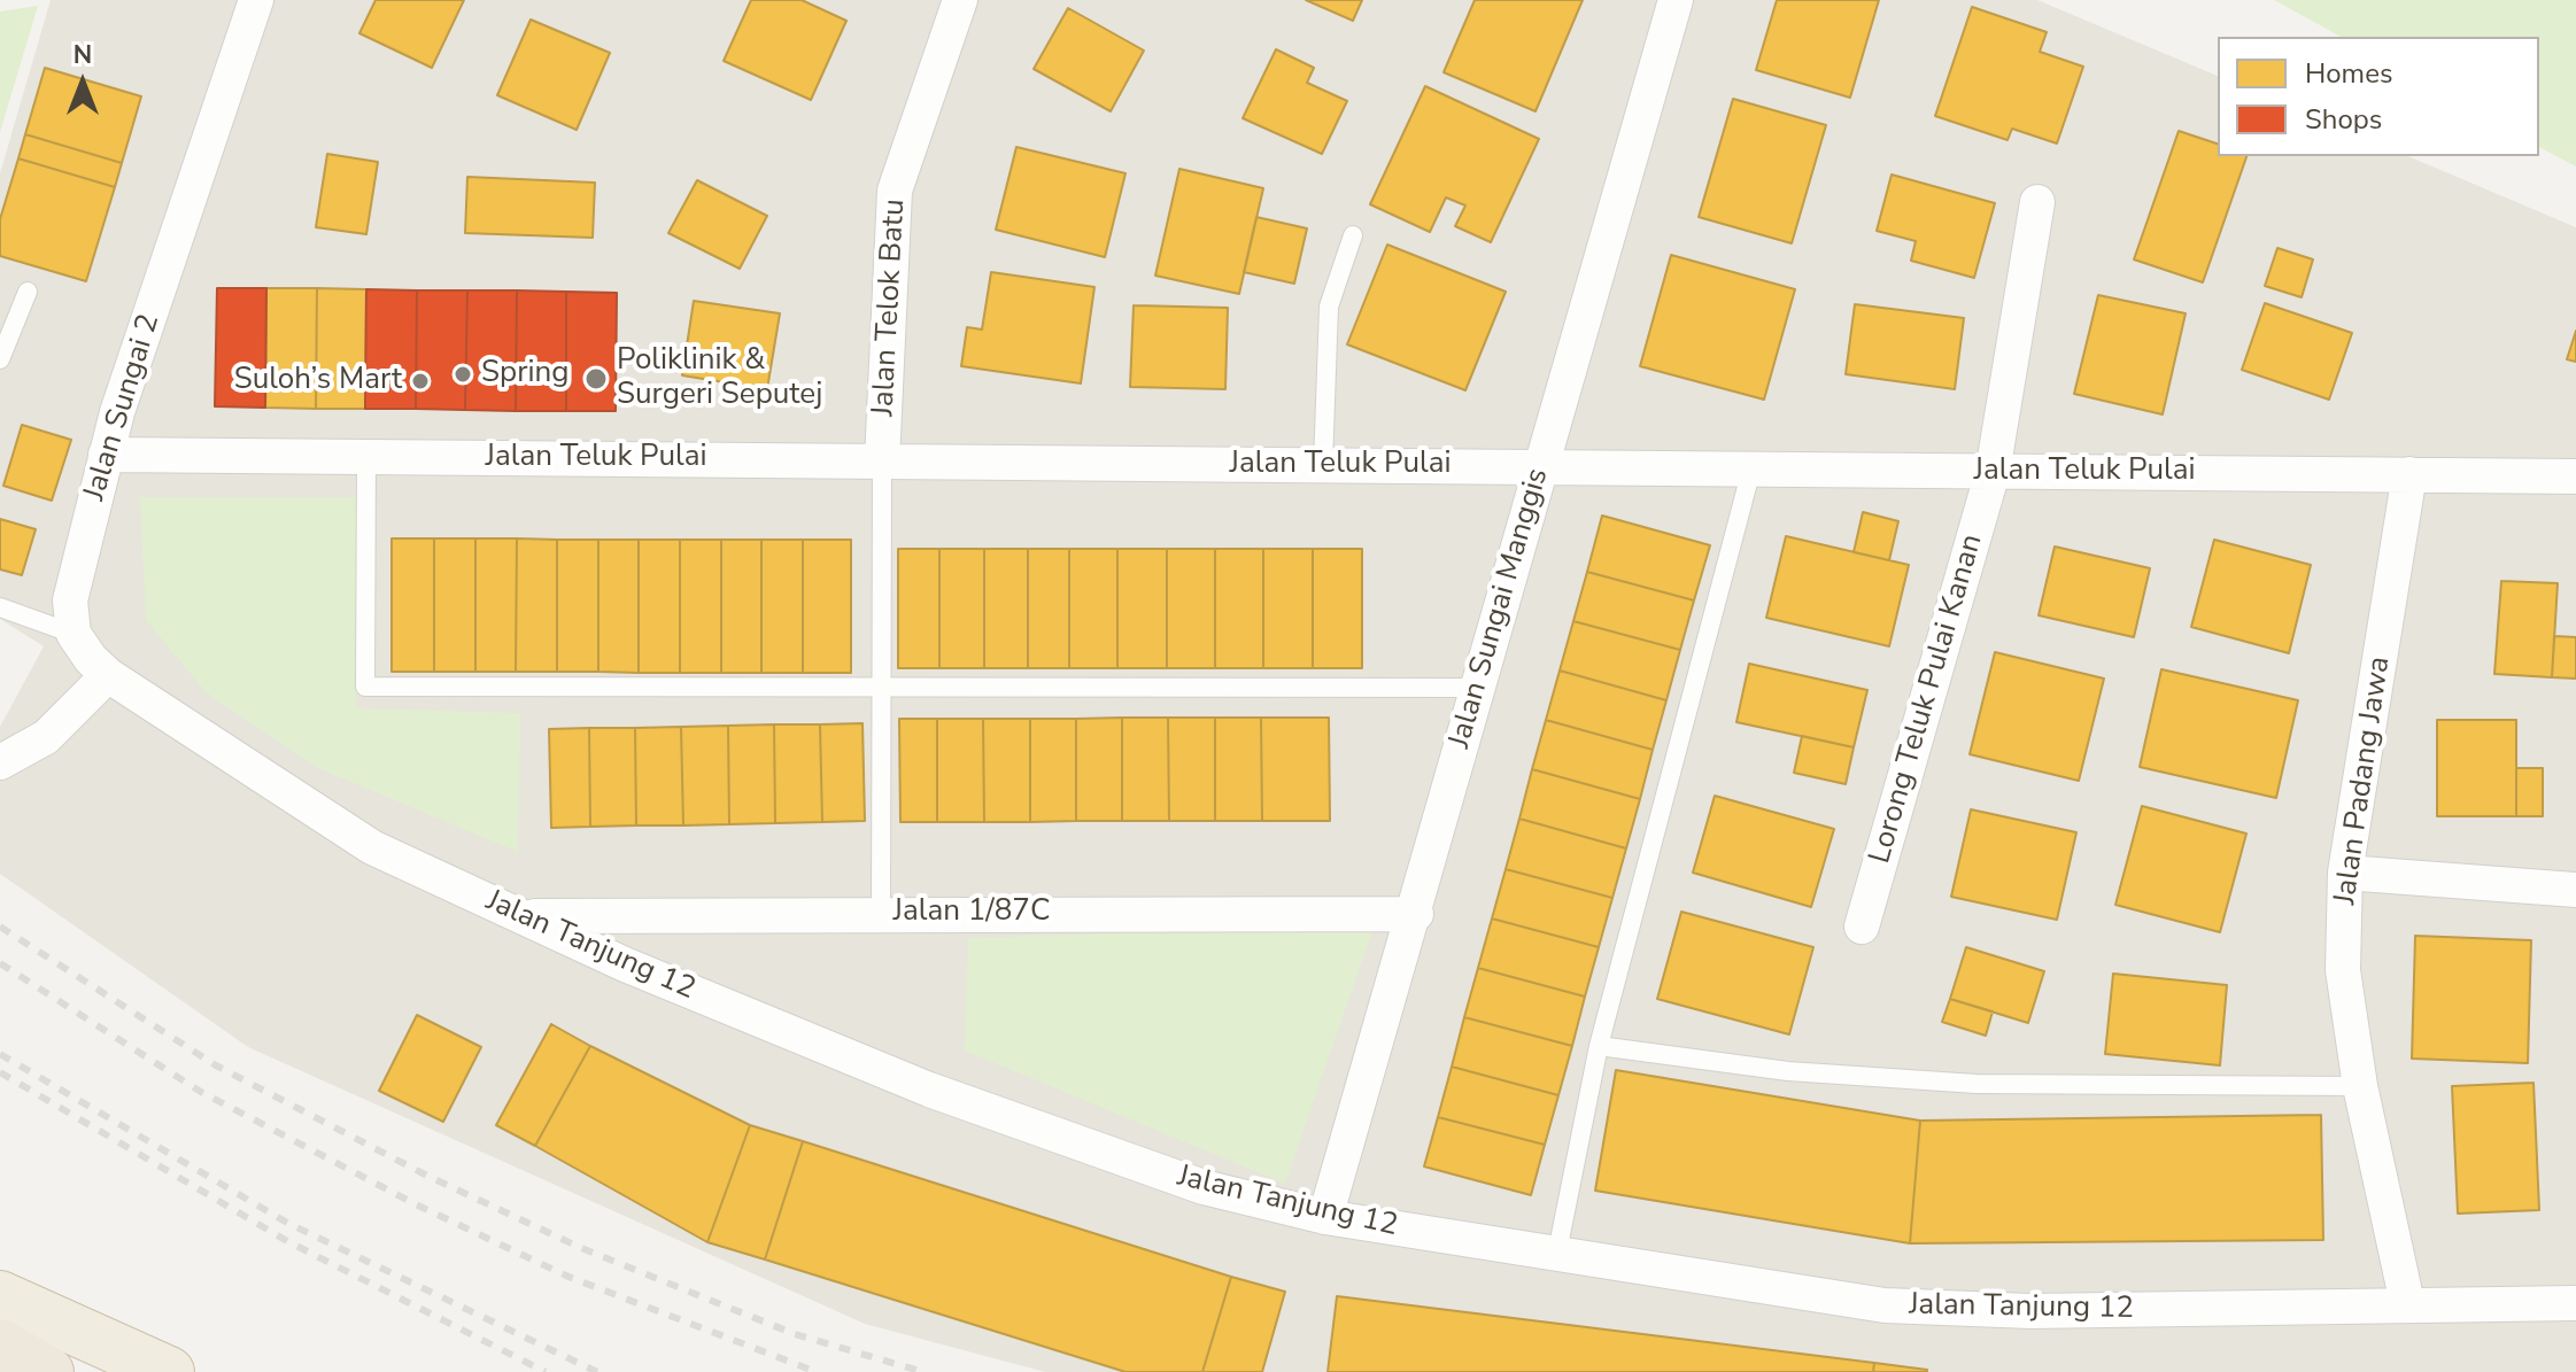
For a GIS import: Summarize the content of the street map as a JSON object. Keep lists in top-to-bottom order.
{
  "streets": {
    "street": [
      "Jalan Telok Batu",
      "Jalan Sungai 2",
      "Jalan Teluk Pulai",
      "Jalan Sungai Manggis",
      "Lorong Teluk Pulai Kanan",
      "Jalan Padang Jawa",
      "Jalan 1/87C",
      "Jalan Tanjung 12"
    ]
  },
  "crossings": [
    ["Jalan Telok Batu", "Jalan Teluk Pulai"],
    ["Jalan Sungai 2", "Jalan Teluk Pulai"],
    ["Jalan Teluk Pulai", "Jalan Sungai Manggis"],
    ["Jalan Teluk Pulai", "Lorong Teluk Pulai Kanan"],
    ["Jalan Teluk Pulai", "Jalan Padang Jawa"],
    ["Jalan Sungai Manggis", "Jalan 1/87C"],
    ["Jalan Sungai Manggis", "Jalan Tanjung 12"],
    ["Jalan Padang Jawa", "Jalan Tanjung 12"],
    ["Jalan 1/87C", "Jalan Tanjung 12"]
  ],
  "places": ["Spring", "Poliklinik & Surgeri Seputej", "Suloh’s Mart"],
  "legend": ["Homes", "Shops"],
  "north": "top"
}
